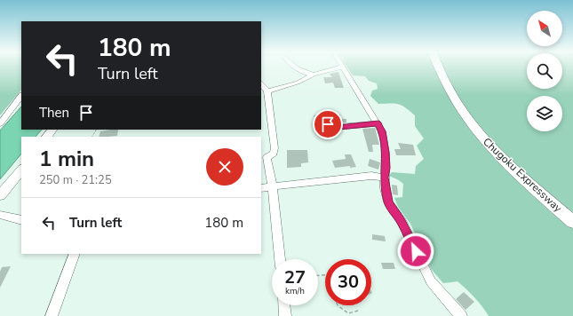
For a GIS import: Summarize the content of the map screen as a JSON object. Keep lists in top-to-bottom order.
{
  "streets": {
    "highway": ["Chugoku Expressway"]
  },
  "north": "top left",
  "page": {
    "turn": ["180 m", "Turn left"],
    "then": "Then",
    "heading": ["1 min", "250 m · 21:25"],
    "list": [
      {
        "name": "Turn left",
        "value": "180 m"
      }
    ],
    "speed": "27 km/h",
    "limit": "30"
  }
}
